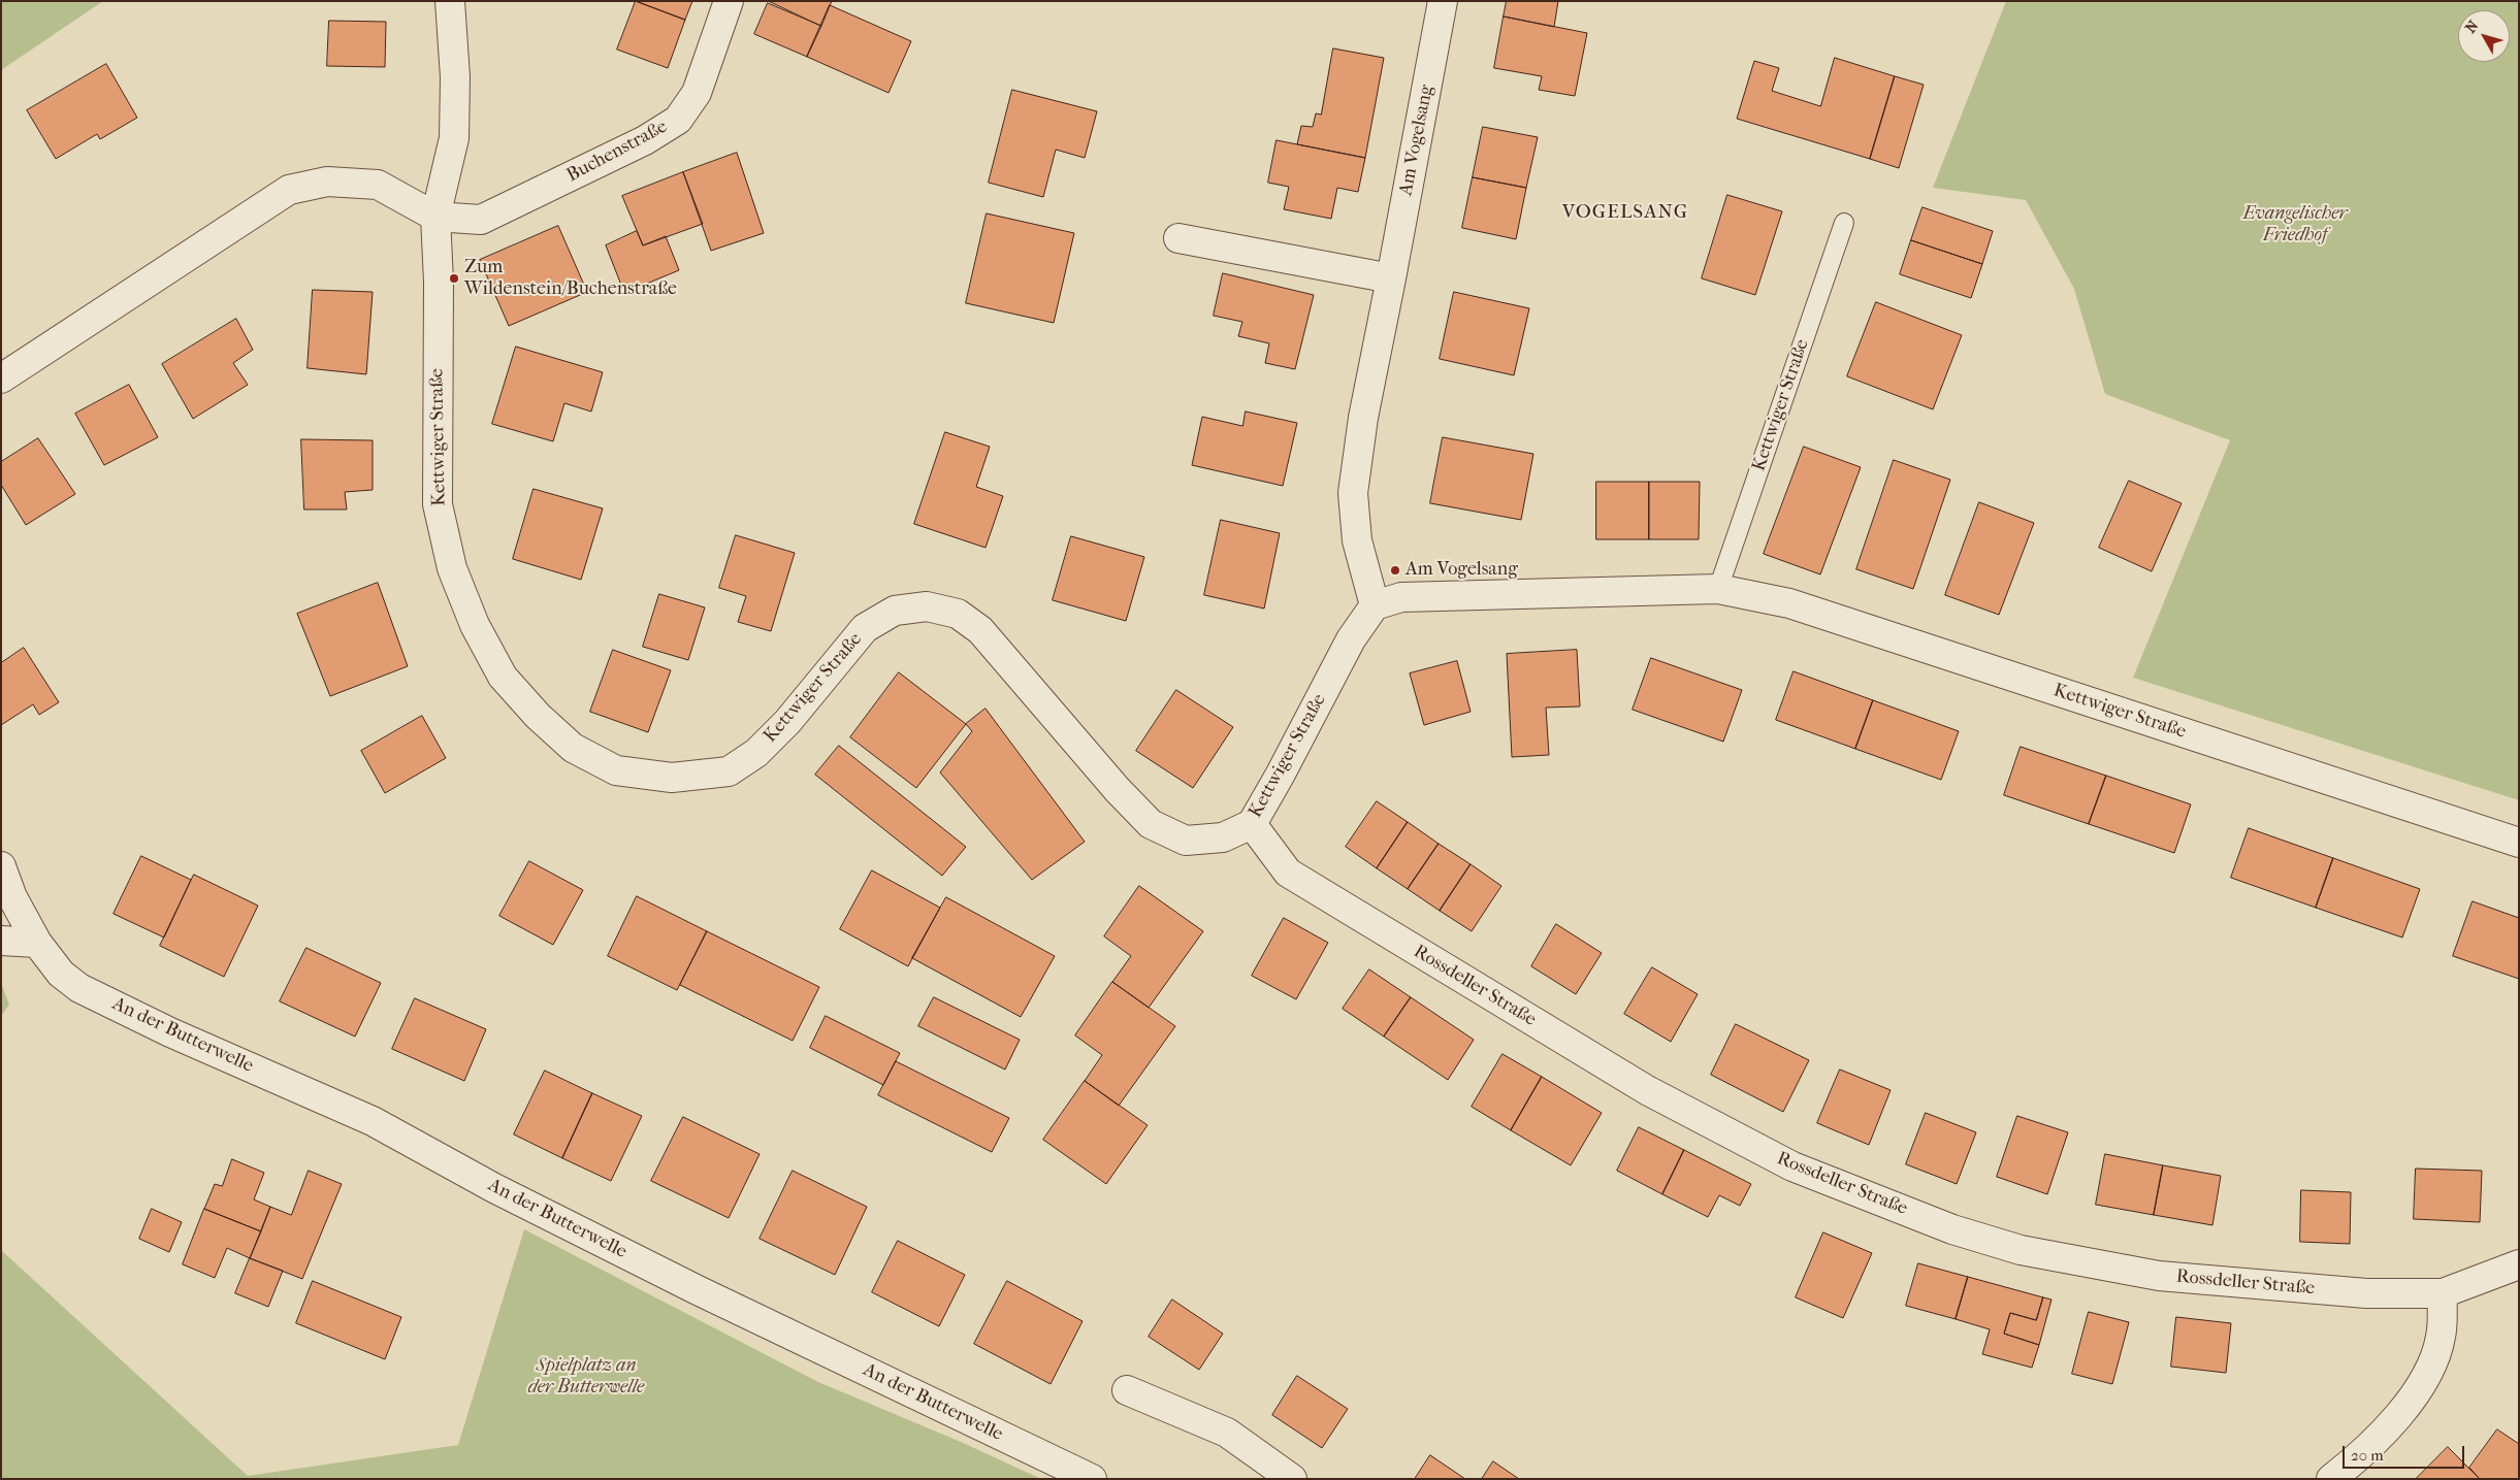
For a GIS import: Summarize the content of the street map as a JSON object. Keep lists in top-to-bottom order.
{
  "streets": {
    "street": [
      "Am Vogelsang",
      "Buchenstraße",
      "Kettwiger Straße",
      "Rossdeller Straße",
      "An der Butterwelle"
    ]
  },
  "crossings": [
    ["Am Vogelsang", "Kettwiger Straße"],
    ["Buchenstraße", "Kettwiger Straße"],
    ["Kettwiger Straße", "Rossdeller Straße"]
  ],
  "districts": ["VOGELSANG"],
  "parks": ["Evangelischer Friedhof", "Spielplatz an der Butterwelle"],
  "places": ["Zum Wildenstein/Buchenstraße", "Am Vogelsang"],
  "scale_bar": "20 m",
  "north": "top left"
}
